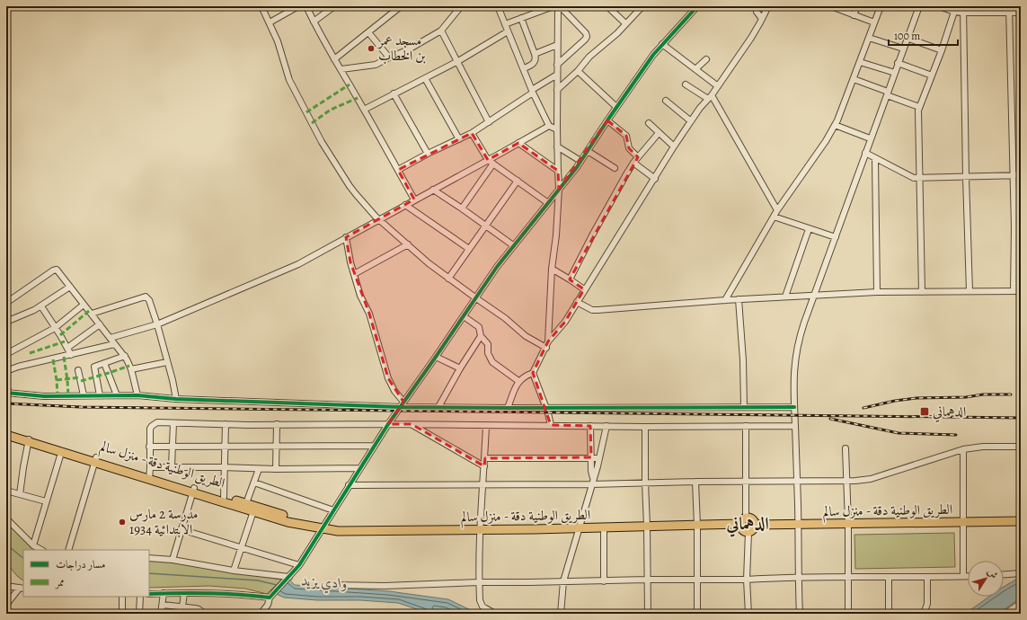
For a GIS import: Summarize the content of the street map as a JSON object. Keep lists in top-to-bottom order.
{
  "streets": {
    "main road": ["الطريق الوطنية دقة - منزل سالم"]
  },
  "districts": ["الدهماني"],
  "water": ["وادي يزيد"],
  "places": {
    "other": ["مسجد عمر بن الخطاب", "مدرسة 2 مارس 1934 الابتدائية"],
    "transit": ["الدهماني"]
  },
  "legend": ["مسار دراجات", "ممر"],
  "scale_bar": "100 m",
  "north": "top right"
}
